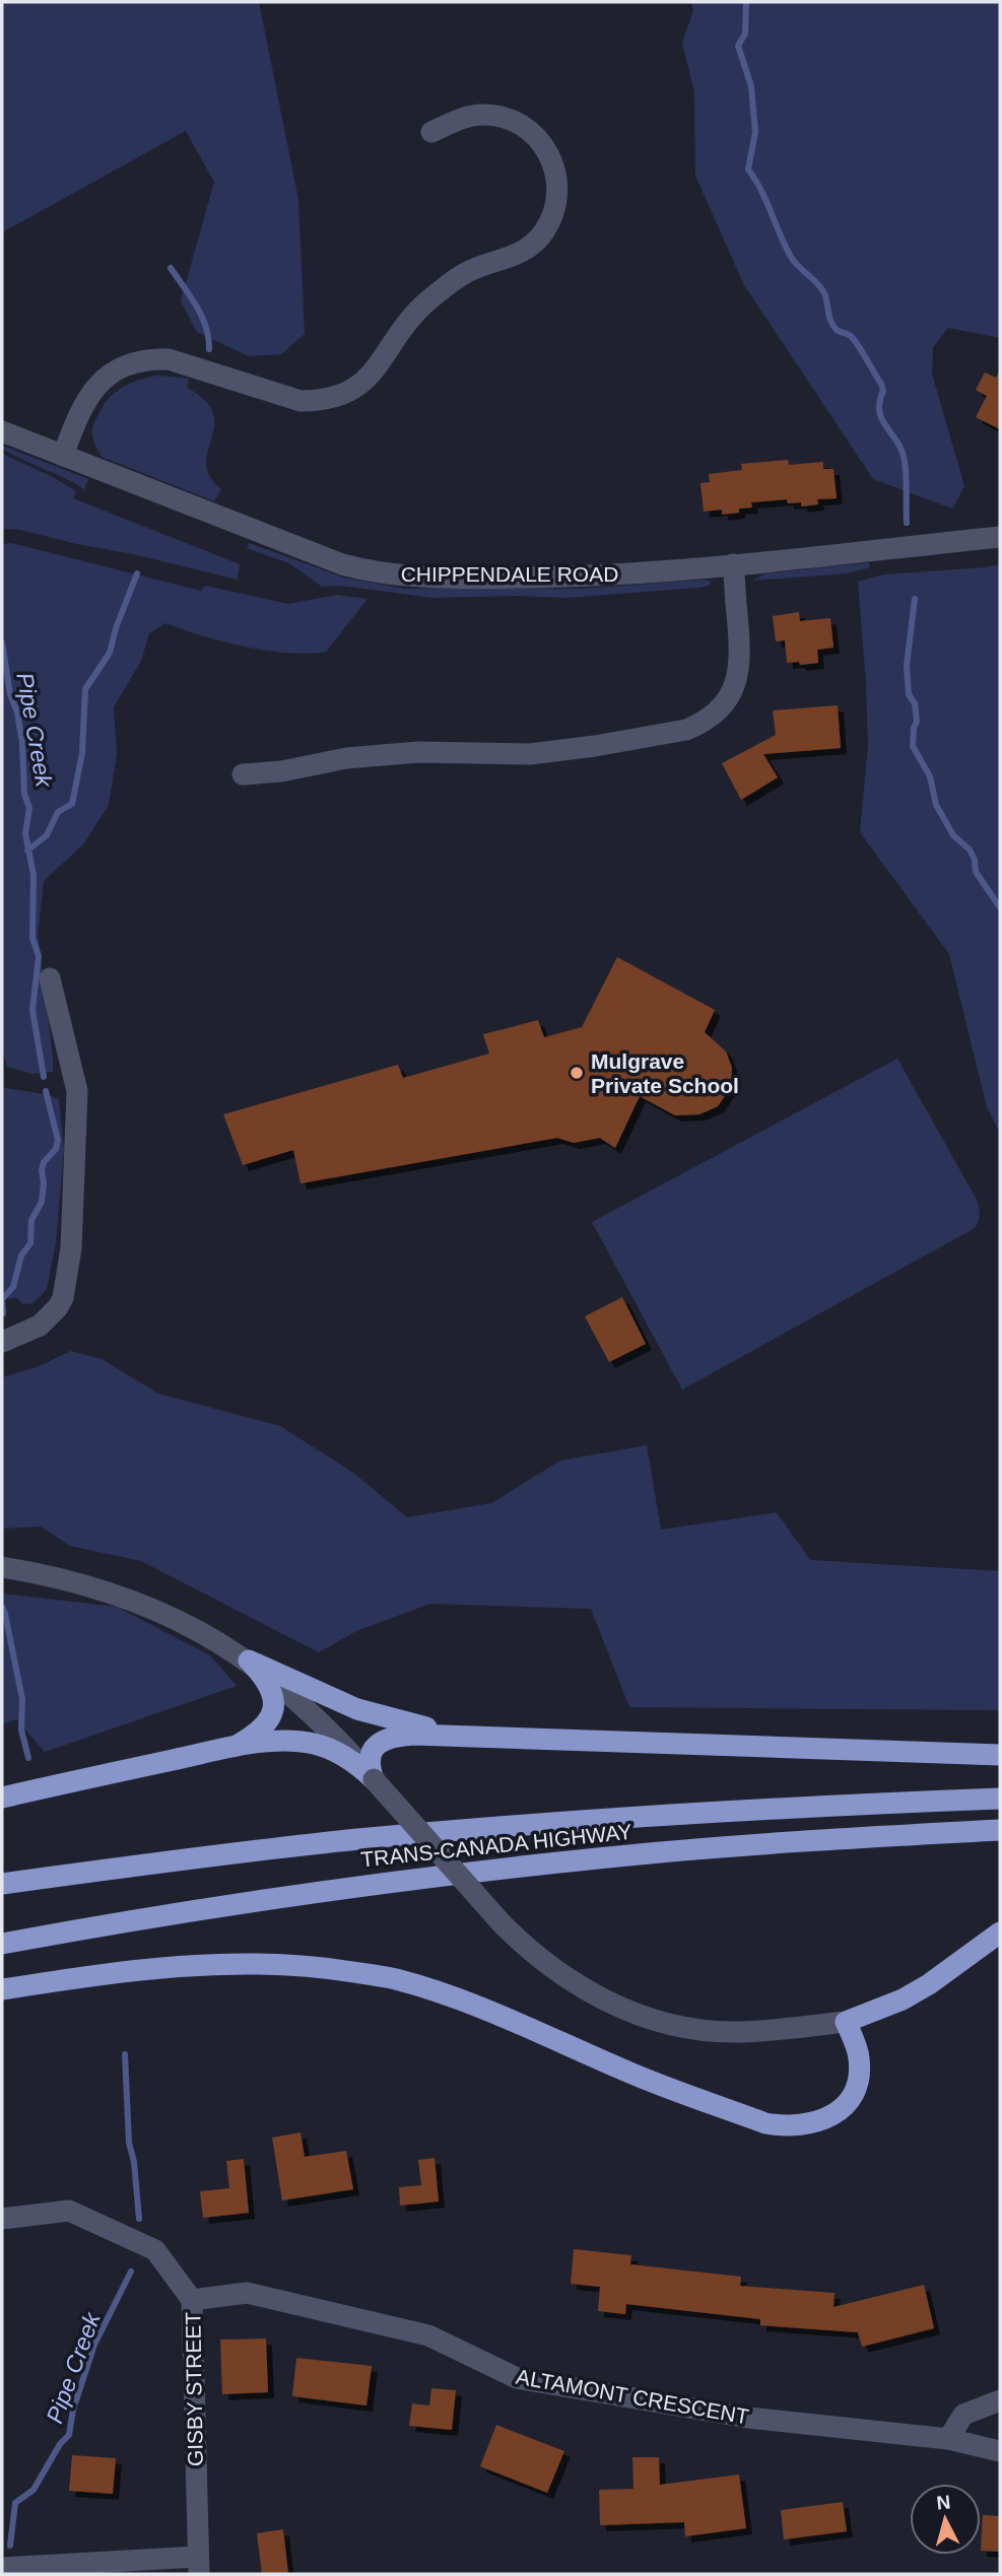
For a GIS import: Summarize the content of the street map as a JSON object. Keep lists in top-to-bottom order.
{
  "streets": {
    "highway": ["TRANS-CANADA HIGHWAY"],
    "street": ["CHIPPENDALE ROAD", "GISBY STREET", "ALTAMONT CRESCENT"]
  },
  "crossings": [
    ["GISBY STREET", "ALTAMONT CRESCENT"]
  ],
  "water": ["Pipe Creek"],
  "places": ["Mulgrave Private School"],
  "north": "top"
}
